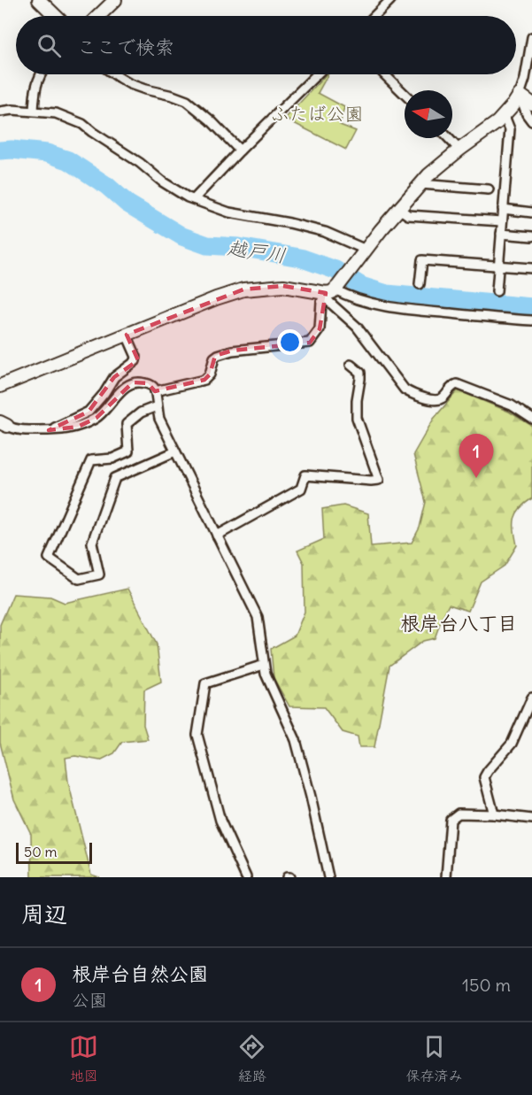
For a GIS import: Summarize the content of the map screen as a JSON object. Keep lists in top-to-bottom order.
{
  "districts": ["根岸台八丁目"],
  "water": ["越戸川"],
  "parks": ["ふたば公園"],
  "scale_bar": "50 m",
  "north": "left",
  "page": {
    "search": "ここで検索",
    "pins": "1",
    "scale": "50 m",
    "heading": "周辺",
    "list": [
      {
        "mark": "1",
        "name": "根岸台自然公園",
        "note": "公園",
        "value": "150 m"
      }
    ],
    "nav": ["地図", "経路", "保存済み"]
  }
}
